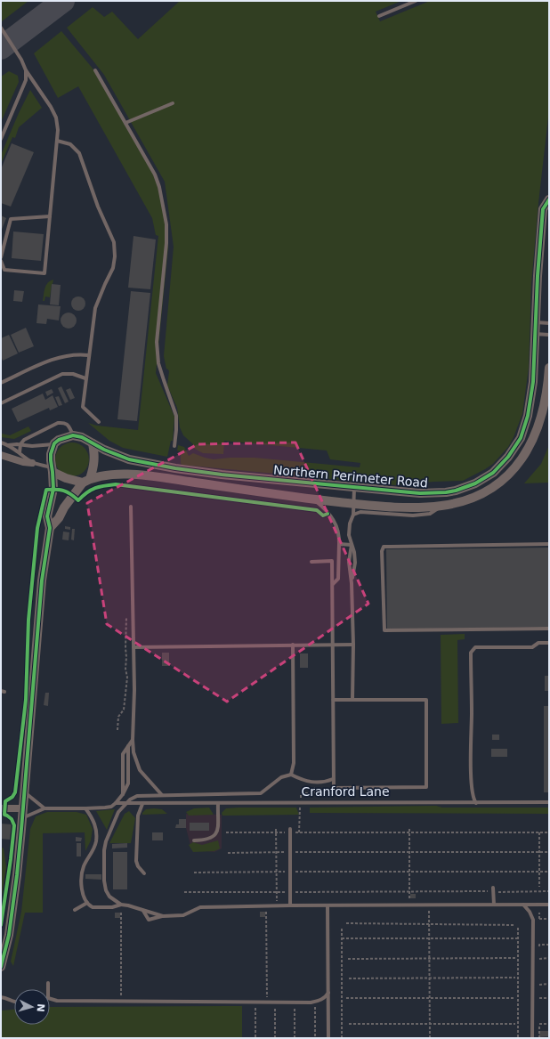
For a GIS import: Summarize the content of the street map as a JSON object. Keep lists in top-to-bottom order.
{
  "streets": {
    "street": ["Northern Perimeter Road"],
    "lane": ["Cranford Lane"]
  },
  "north": "right"
}
